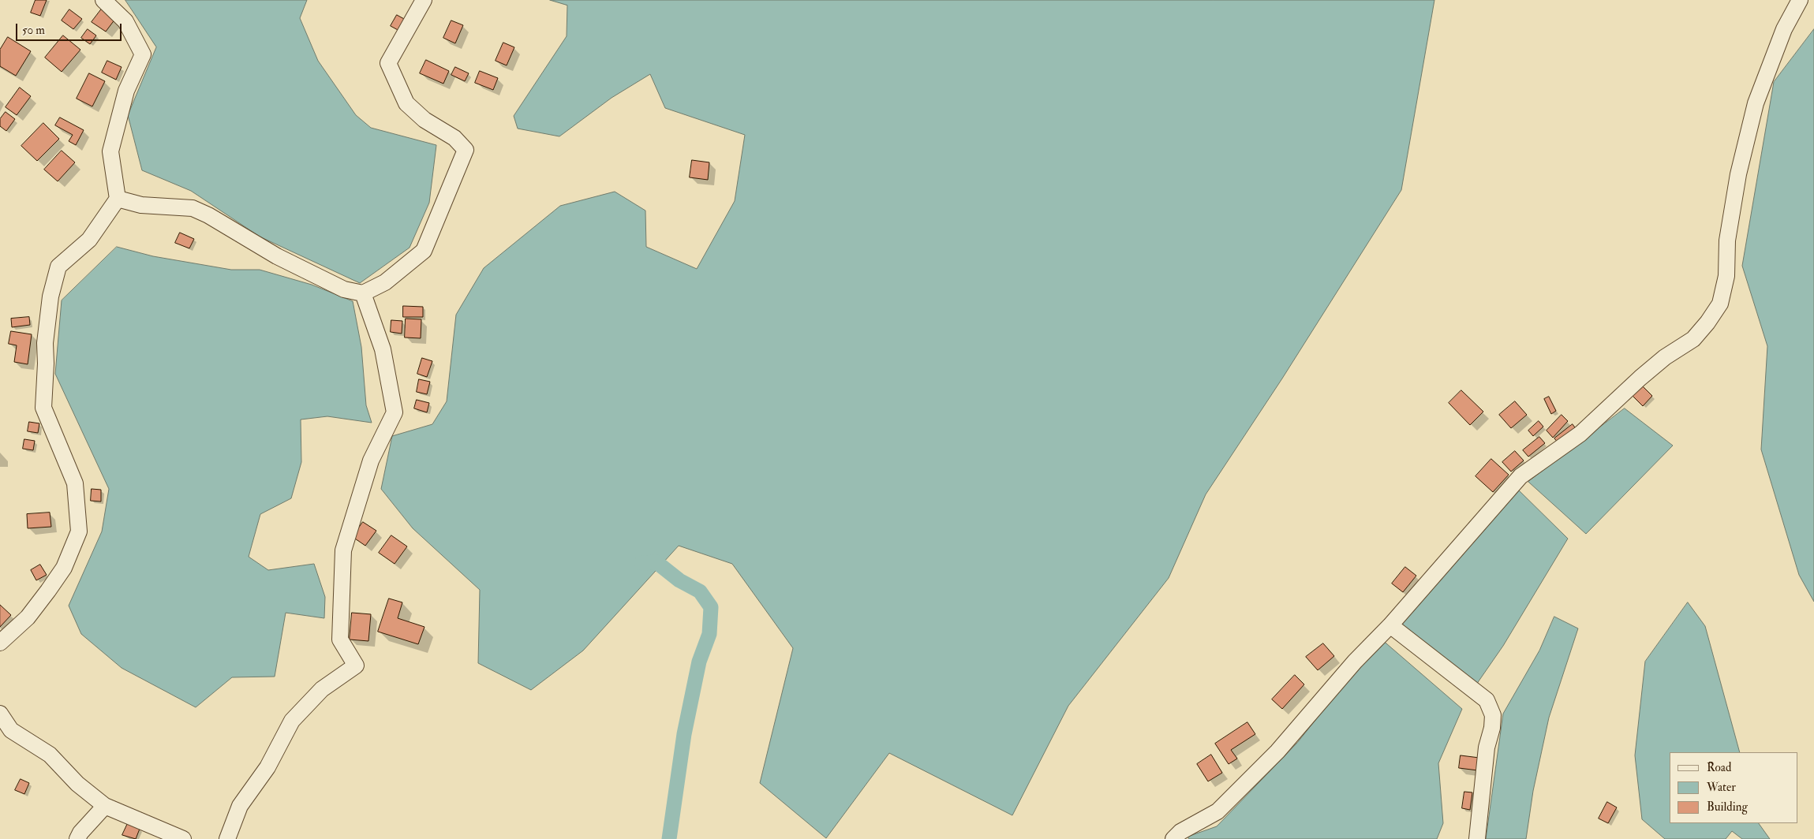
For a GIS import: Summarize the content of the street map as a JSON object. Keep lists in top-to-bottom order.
{
  "legend": ["Road", "Water", "Building"],
  "scale_bar": "50 m"
}
